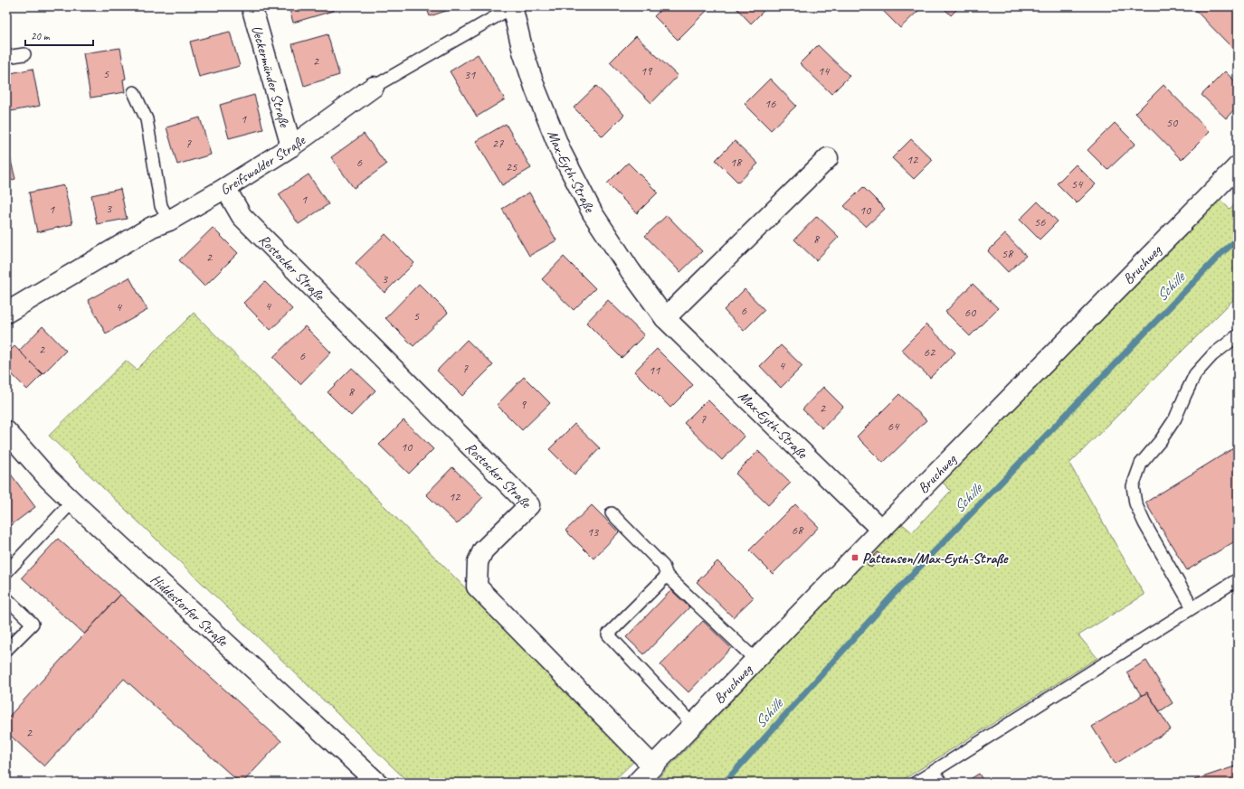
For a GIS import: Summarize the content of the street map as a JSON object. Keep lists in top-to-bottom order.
{
  "streets": {
    "street": [
      "Ueckermünder Straße",
      "Greifswalder Straße",
      "Max-Eyth-Straße",
      "Bruchweg",
      "Rostocker Straße",
      "Hiddestorfer Straße"
    ]
  },
  "crossings": [
    ["Ueckermünder Straße", "Greifswalder Straße"],
    ["Greifswalder Straße", "Max-Eyth-Straße"],
    ["Greifswalder Straße", "Rostocker Straße"],
    ["Max-Eyth-Straße", "Bruchweg"],
    ["Bruchweg", "Rostocker Straße"]
  ],
  "water": ["Schille"],
  "places": {
    "transit": ["Pattensen/Max-Eyth-Straße"]
  },
  "house_numbers": [
    "2",
    "19",
    "14",
    "5",
    "31",
    "16",
    "1",
    "50",
    "7",
    "27",
    "12",
    "6",
    "18",
    "25",
    "54",
    "1",
    "3",
    "1",
    "10",
    "56",
    "8",
    "58",
    "2",
    "3",
    "4",
    "4",
    "6",
    "60",
    "5",
    "2",
    "62",
    "6",
    "4",
    "7",
    "11",
    "8",
    "9",
    "2",
    "7",
    "64",
    "10",
    "12",
    "68",
    "13",
    "2"
  ],
  "scale_bar": "20 m"
}
